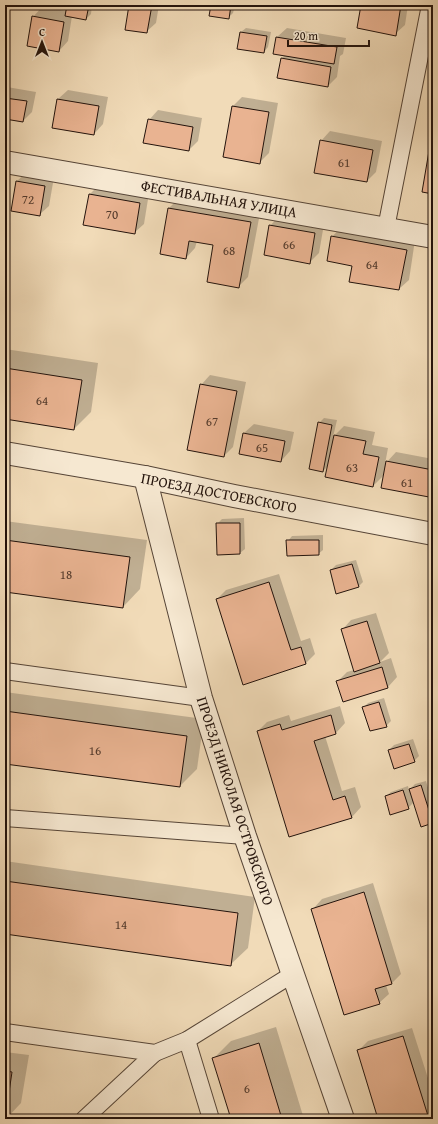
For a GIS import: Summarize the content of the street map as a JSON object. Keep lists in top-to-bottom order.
{
  "streets": {
    "street": ["ФЕСТИВАЛЬНАЯ УЛИЦА", "ПРОЕЗД ДОСТОЕВСКОГО", "ПРОЕЗД НИКОЛАЯ ОСТРОВСКОГО"]
  },
  "crossings": [
    ["ПРОЕЗД ДОСТОЕВСКОГО", "ПРОЕЗД НИКОЛАЯ ОСТРОВСКОГО"]
  ],
  "house_numbers": [
    "61",
    "72",
    "70",
    "66",
    "68",
    "64",
    "64",
    "67",
    "65",
    "63",
    "61",
    "18",
    "16",
    "14",
    "6"
  ],
  "scale_bar": "20 m",
  "north": "top"
}
